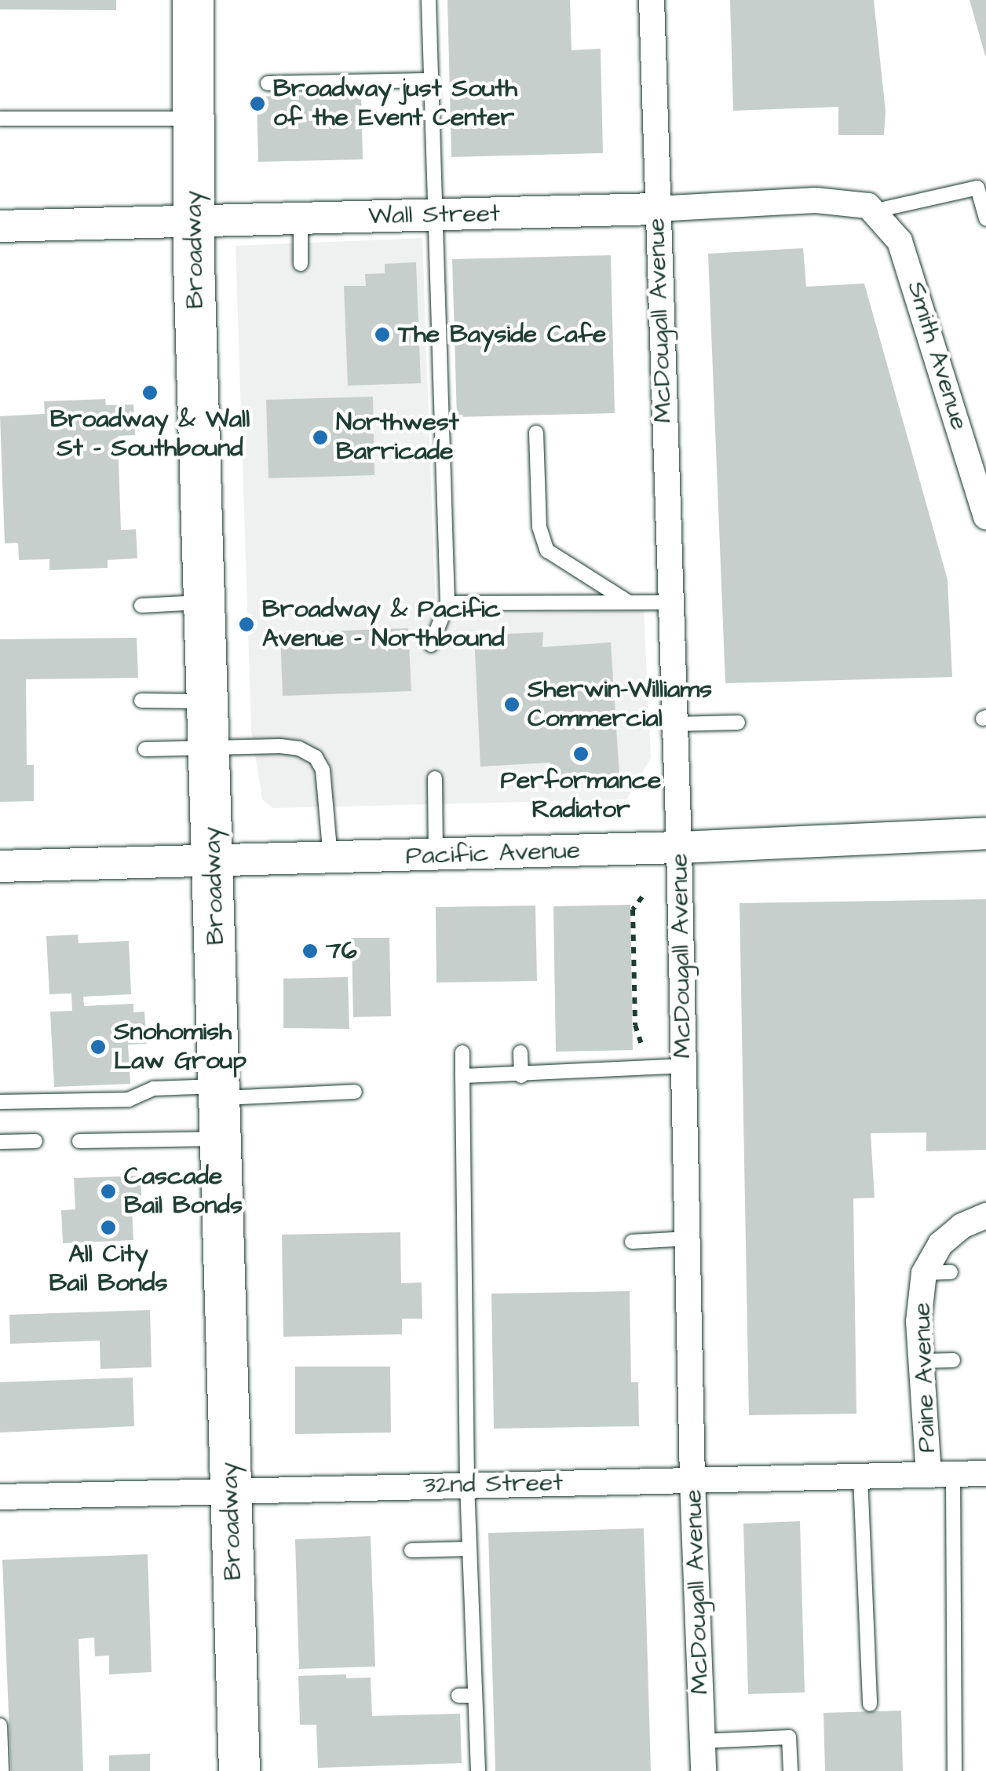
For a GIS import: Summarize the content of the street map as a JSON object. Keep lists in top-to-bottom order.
{
  "streets": {
    "main road": ["Broadway"],
    "street": [
      "Wall Street",
      "McDougall Avenue",
      "Smith Avenue",
      "Pacific Avenue",
      "Paine Avenue",
      "32nd Street"
    ]
  },
  "crossings": [
    ["Wall Street", "Broadway"],
    ["Wall Street", "McDougall Avenue"],
    ["Wall Street", "Smith Avenue"],
    ["Broadway", "Pacific Avenue"],
    ["Broadway", "32nd Street"],
    ["McDougall Avenue", "Pacific Avenue"],
    ["McDougall Avenue", "32nd Street"],
    ["Paine Avenue", "32nd Street"]
  ],
  "places": [
    "Broadway just South of the Event Center",
    "The Bayside Cafe",
    "Broadway & Wall St - Southbound",
    "Northwest Barricade",
    "Broadway & Pacific Avenue - Northbound",
    "Sherwin-Williams Commercial",
    "Performance Radiator",
    "76",
    "Snohomish Law Group",
    "Cascade Bail Bonds",
    "All City Bail Bonds"
  ]
}
